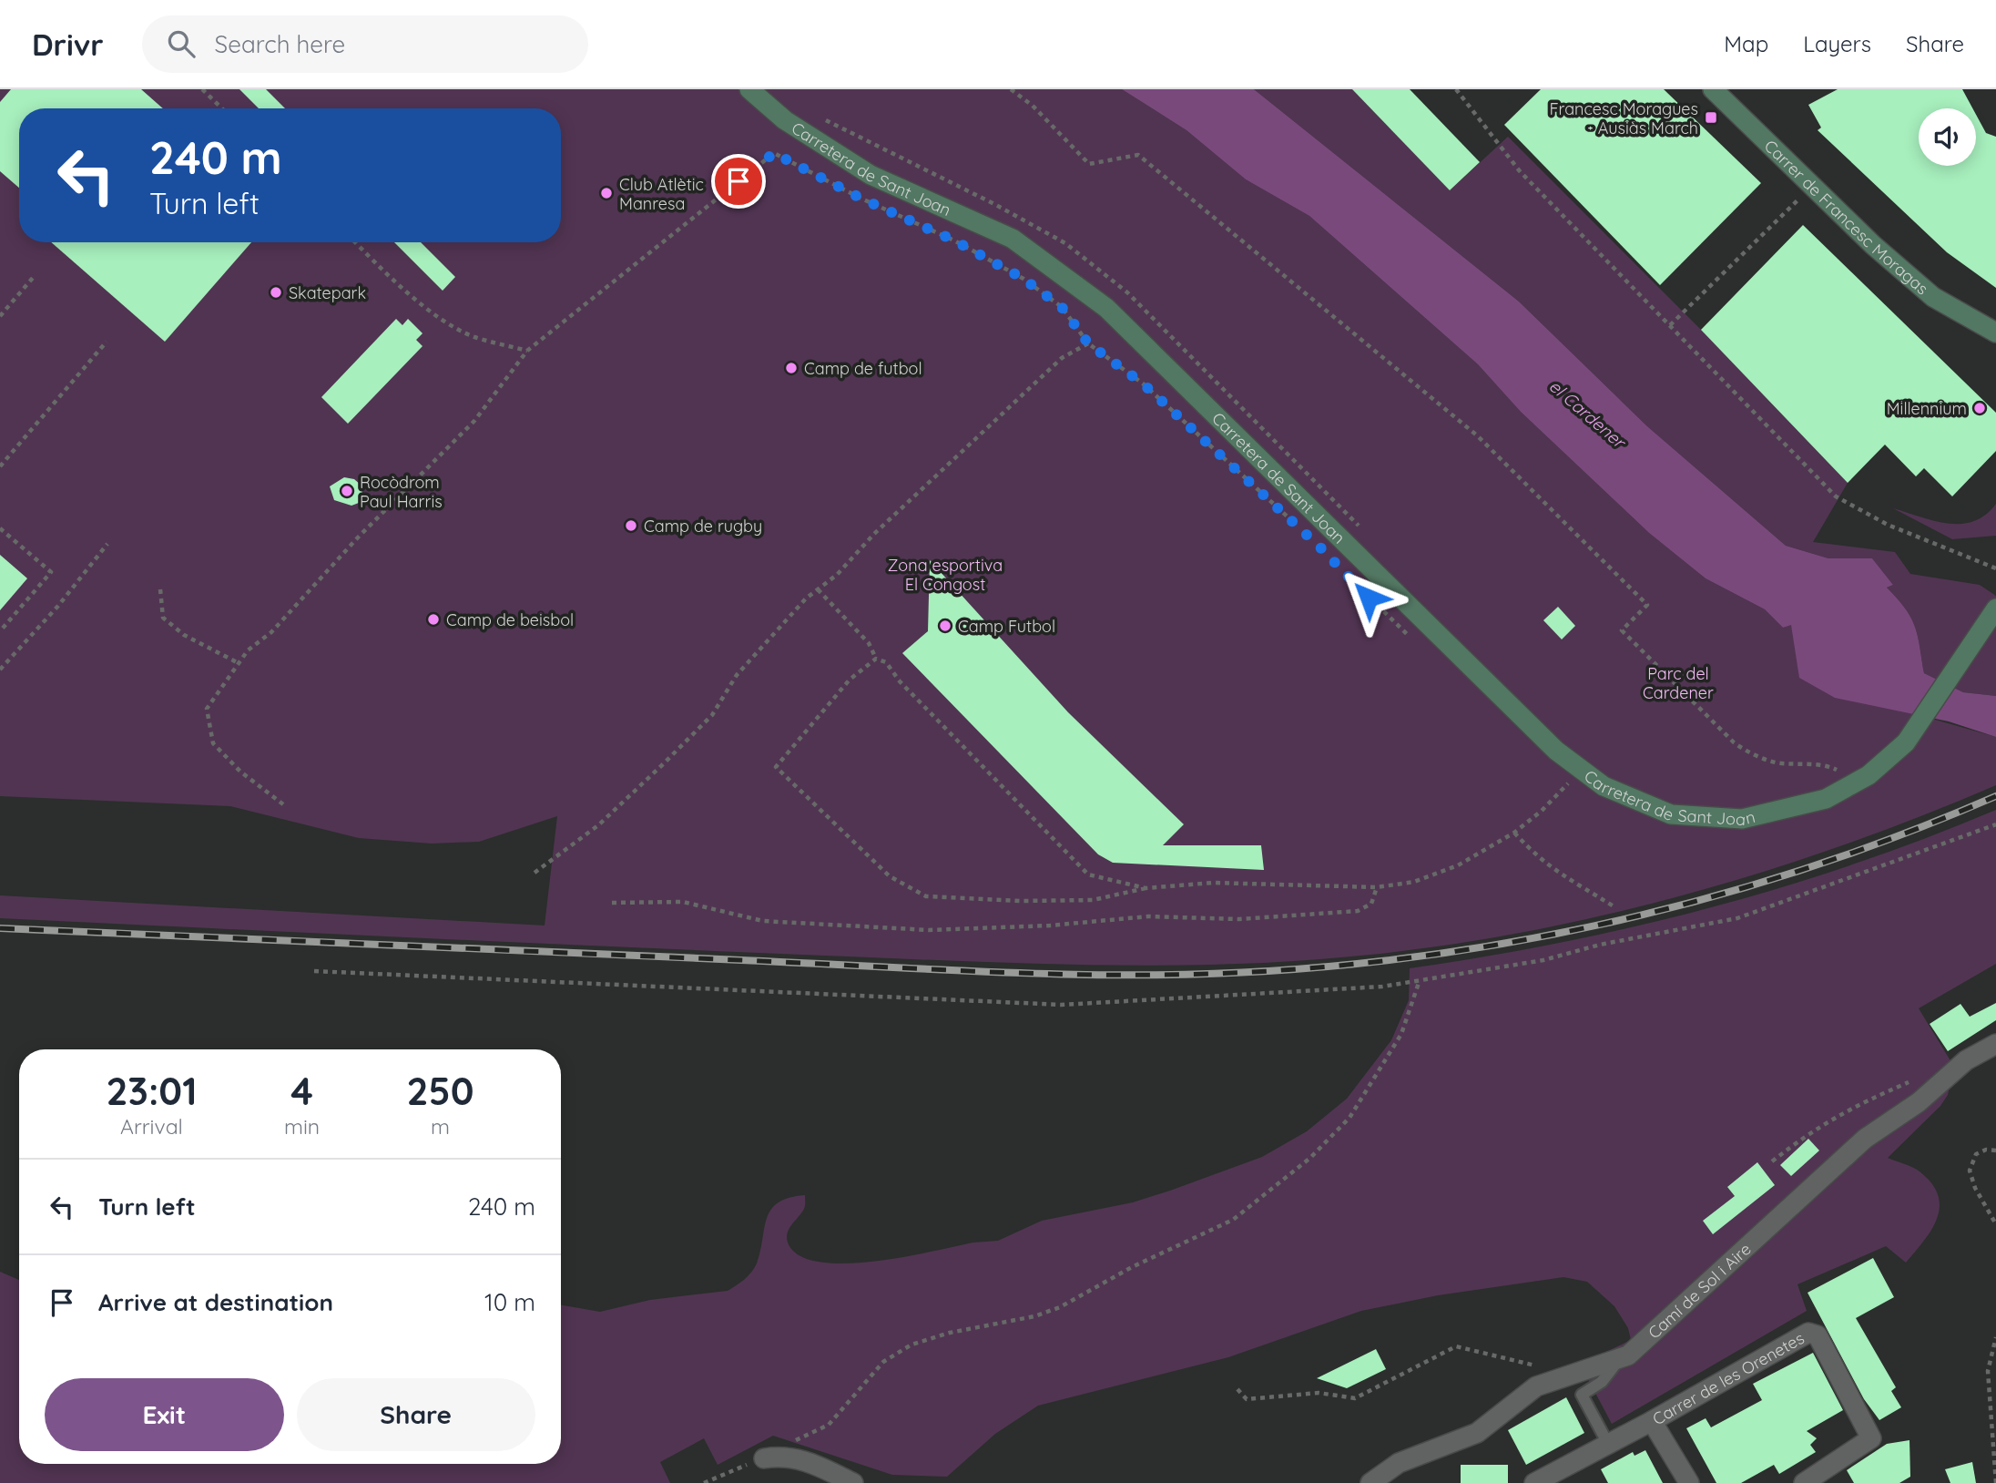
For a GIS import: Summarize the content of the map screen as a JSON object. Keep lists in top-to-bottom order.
{
  "streets": {
    "street": [
      "Carretera de Sant Joan",
      "Carrer de Francesc Moragas",
      "Camí de Sol i Aire",
      "Carrer de les Orenetes"
    ]
  },
  "water": ["el Cardener"],
  "parks": ["Zona esportiva El Congost", "Parc del Cardener"],
  "places": {
    "transit": ["Francesc Moragues - Ausiàs March"],
    "other": [
      "Club Atlètic Manresa",
      "Skatepark",
      "Camp de futbol",
      "Millennium",
      "Rocòdrom Paul Harris",
      "Camp de rugby",
      "Camp de beisbol",
      "Camp Futbol"
    ]
  },
  "page": {
    "header": "Drivr",
    "search": "Search here",
    "nav": ["Map", "Layers", "Share"],
    "turn": ["240 m", "Turn left"],
    "eta": [
      "23:01",
      "Arrival",
      "4",
      "min",
      "250",
      "m"
    ],
    "list": [
      {
        "name": "Turn left",
        "value": "240 m"
      },
      {
        "name": "Arrive at destination",
        "value": "10 m"
      }
    ],
    "buttons": ["Exit", "Share"]
  }
}
